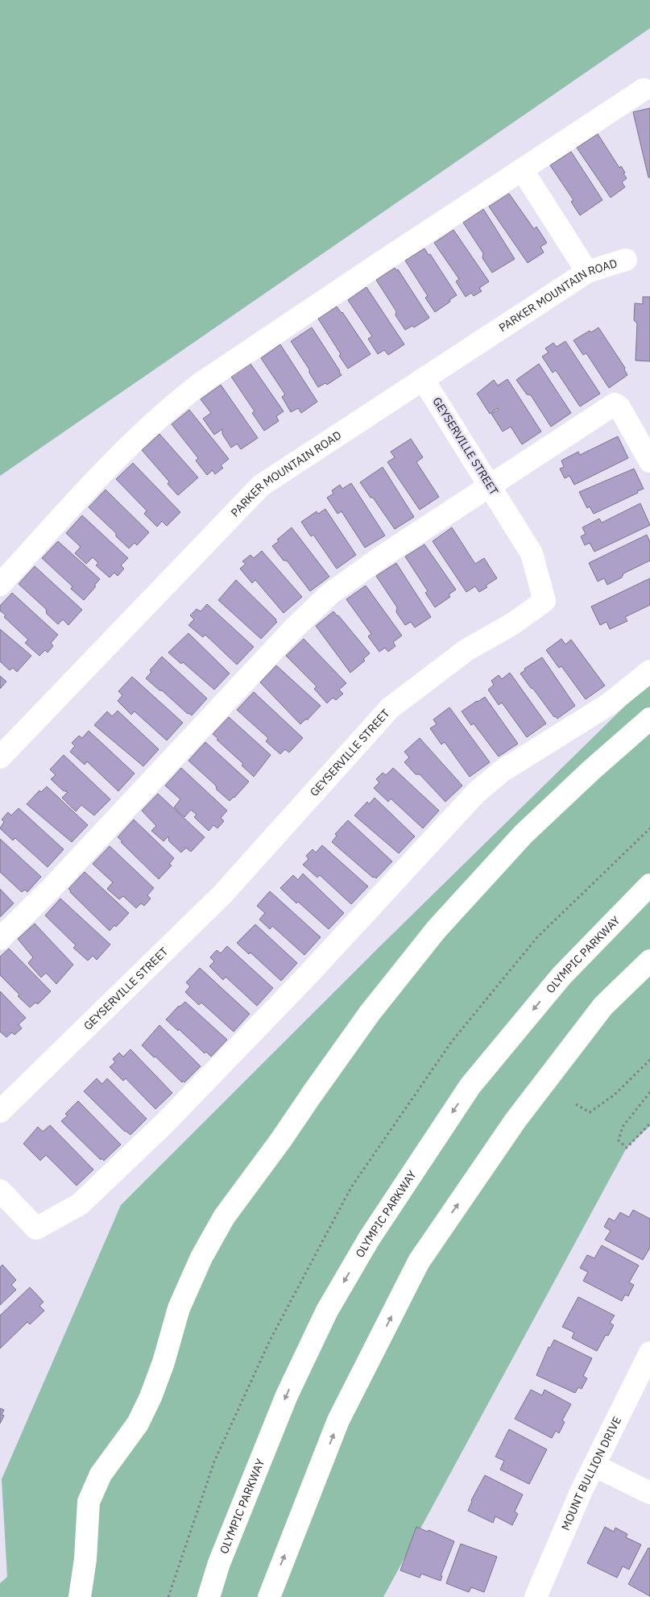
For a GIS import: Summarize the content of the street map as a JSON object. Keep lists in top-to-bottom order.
{
  "streets": {
    "street": [
      "PARKER MOUNTAIN ROAD",
      "GEYSERVILLE STREET",
      "OLYMPIC PARKWAY",
      "MOUNT BULLION DRIVE"
    ]
  },
  "crossings": [
    ["PARKER MOUNTAIN ROAD", "GEYSERVILLE STREET"]
  ]
}
